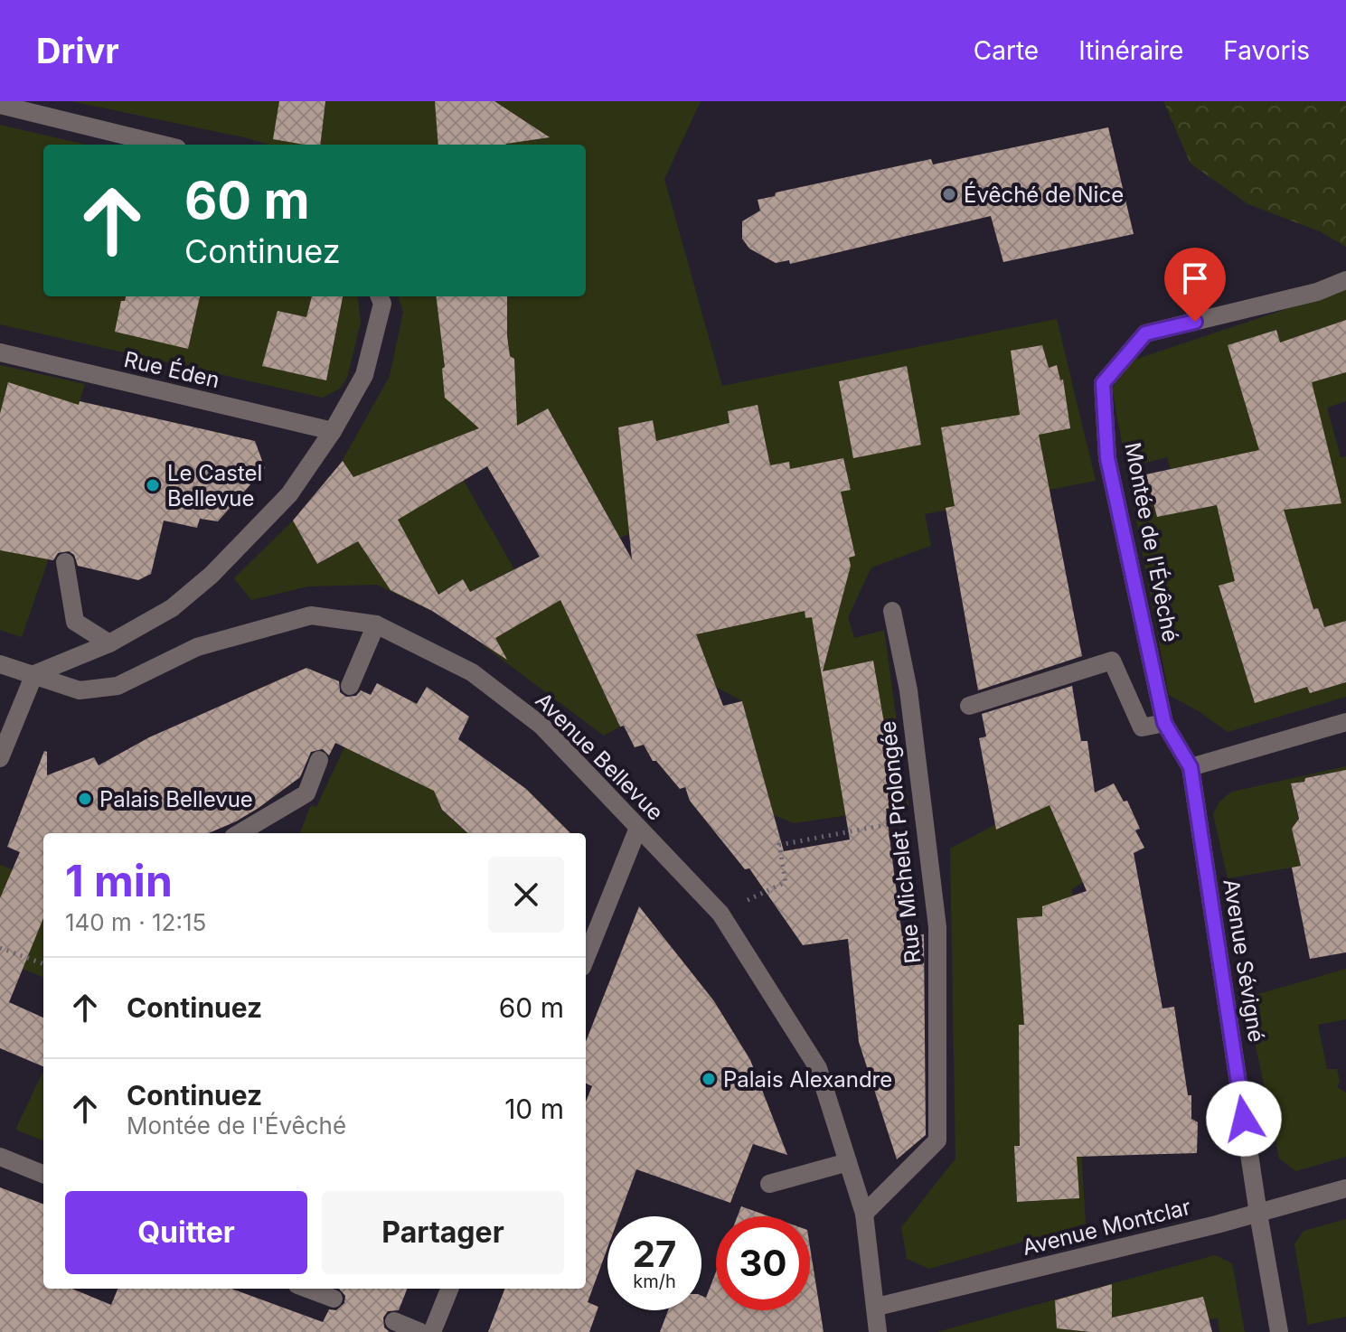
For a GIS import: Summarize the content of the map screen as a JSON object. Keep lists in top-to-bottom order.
{
  "streets": {
    "street": [
      "Rue Éden",
      "Montée de l'Évêché",
      "Avenue Bellevue",
      "Rue Michelet Prolongée",
      "Avenue Sévigné",
      "Avenue Montclar"
    ]
  },
  "crossings": [
    ["Montée de l'Évêché", "Avenue Sévigné"],
    ["Avenue Bellevue", "Rue Michelet Prolongée"],
    ["Avenue Bellevue", "Avenue Montclar"],
    ["Avenue Sévigné", "Avenue Montclar"]
  ],
  "places": [
    "Évêché de Nice",
    "Le Castel Bellevue",
    "Palais Bellevue",
    "Palais Alexandre"
  ],
  "page": {
    "header": "Drivr",
    "nav": ["Carte", "Itinéraire", "Favoris"],
    "turn": ["60 m", "Continuez"],
    "heading": ["1 min", "140 m · 12:15"],
    "list": [
      {
        "name": "Continuez",
        "value": "60 m"
      },
      {
        "name": "Continuez",
        "note": "Montée de l'Évêché",
        "value": "10 m"
      }
    ],
    "buttons": ["Quitter", "Partager"],
    "speed": "27 km/h",
    "limit": "30"
  }
}
